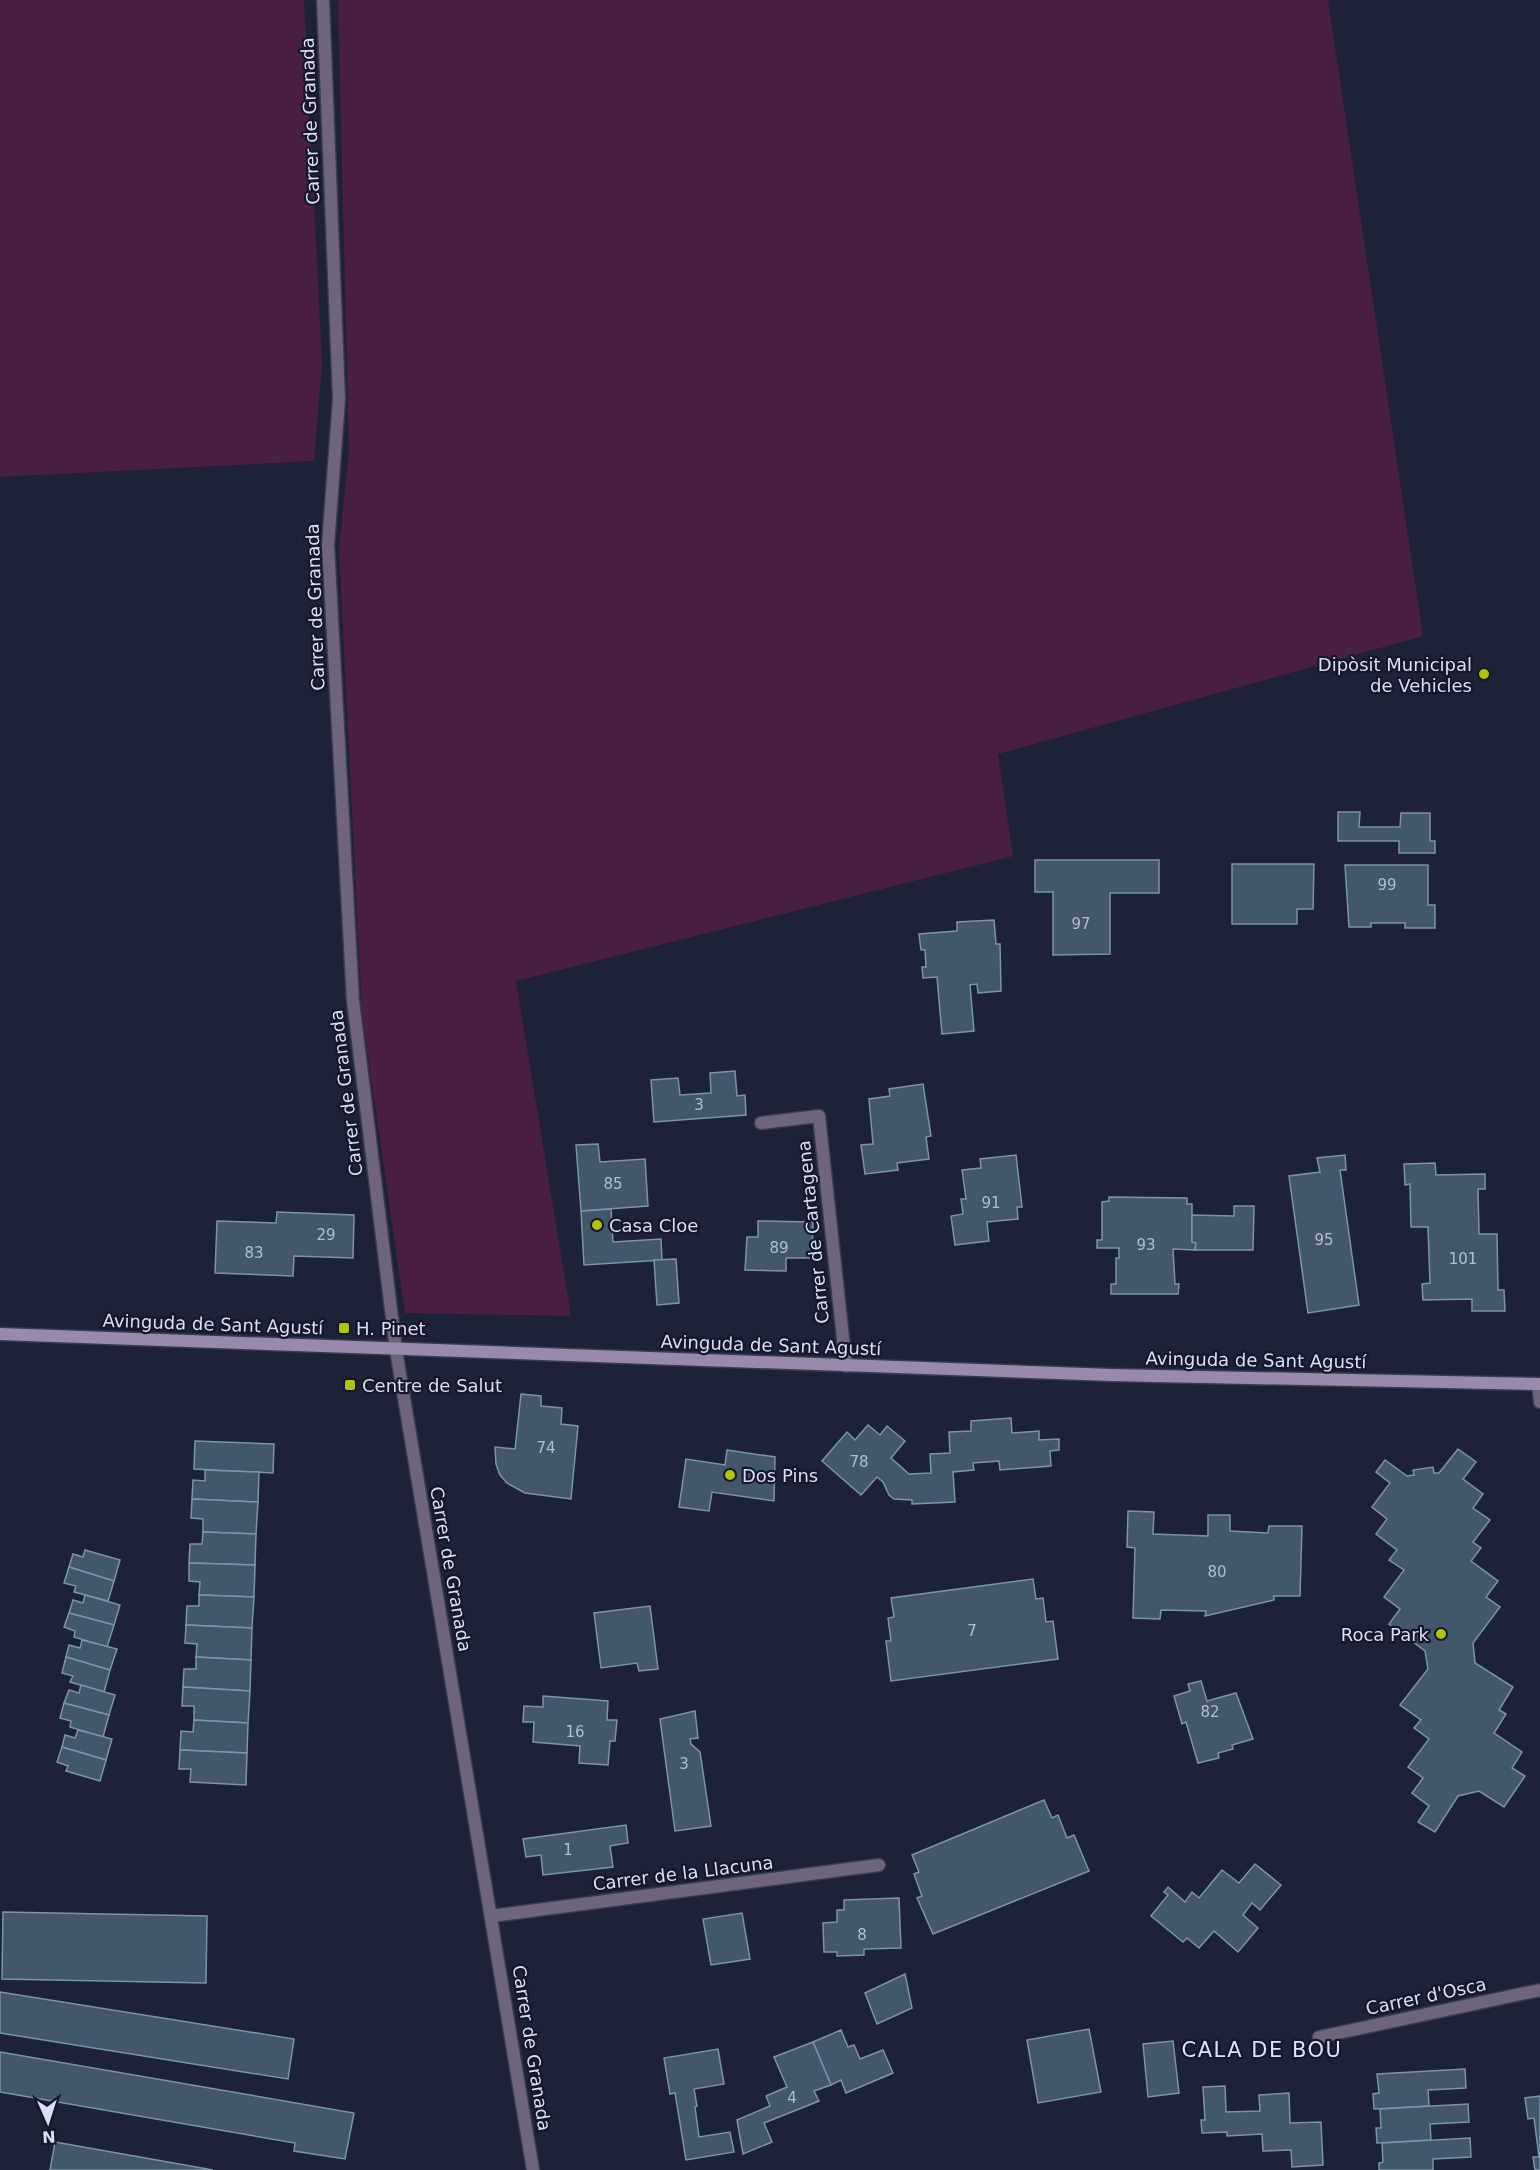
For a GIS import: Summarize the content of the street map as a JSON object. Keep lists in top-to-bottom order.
{
  "streets": {
    "street": [
      "Carrer de Granada",
      "Carrer de Cartagena",
      "Avinguda de Sant Agustí",
      "Carrer de la Llacuna",
      "Carrer d'Osca"
    ]
  },
  "crossings": [
    ["Carrer de Granada", "Avinguda de Sant Agustí"],
    ["Carrer de Granada", "Carrer de la Llacuna"],
    ["Carrer de Cartagena", "Avinguda de Sant Agustí"]
  ],
  "districts": ["CALA DE BOU"],
  "places": {
    "other": [
      "Dipòsit Municipal de Vehicles",
      "Casa Cloe",
      "Dos Pins",
      "Roca Park"
    ],
    "transit": ["H. Pinet", "Centre de Salut"]
  },
  "house_numbers": [
    "99",
    "97",
    "3",
    "85",
    "91",
    "29",
    "95",
    "93",
    "89",
    "83",
    "101",
    "74",
    "78",
    "80",
    "7",
    "82",
    "16",
    "3",
    "1",
    "8",
    "4"
  ],
  "north": "bottom"
}
